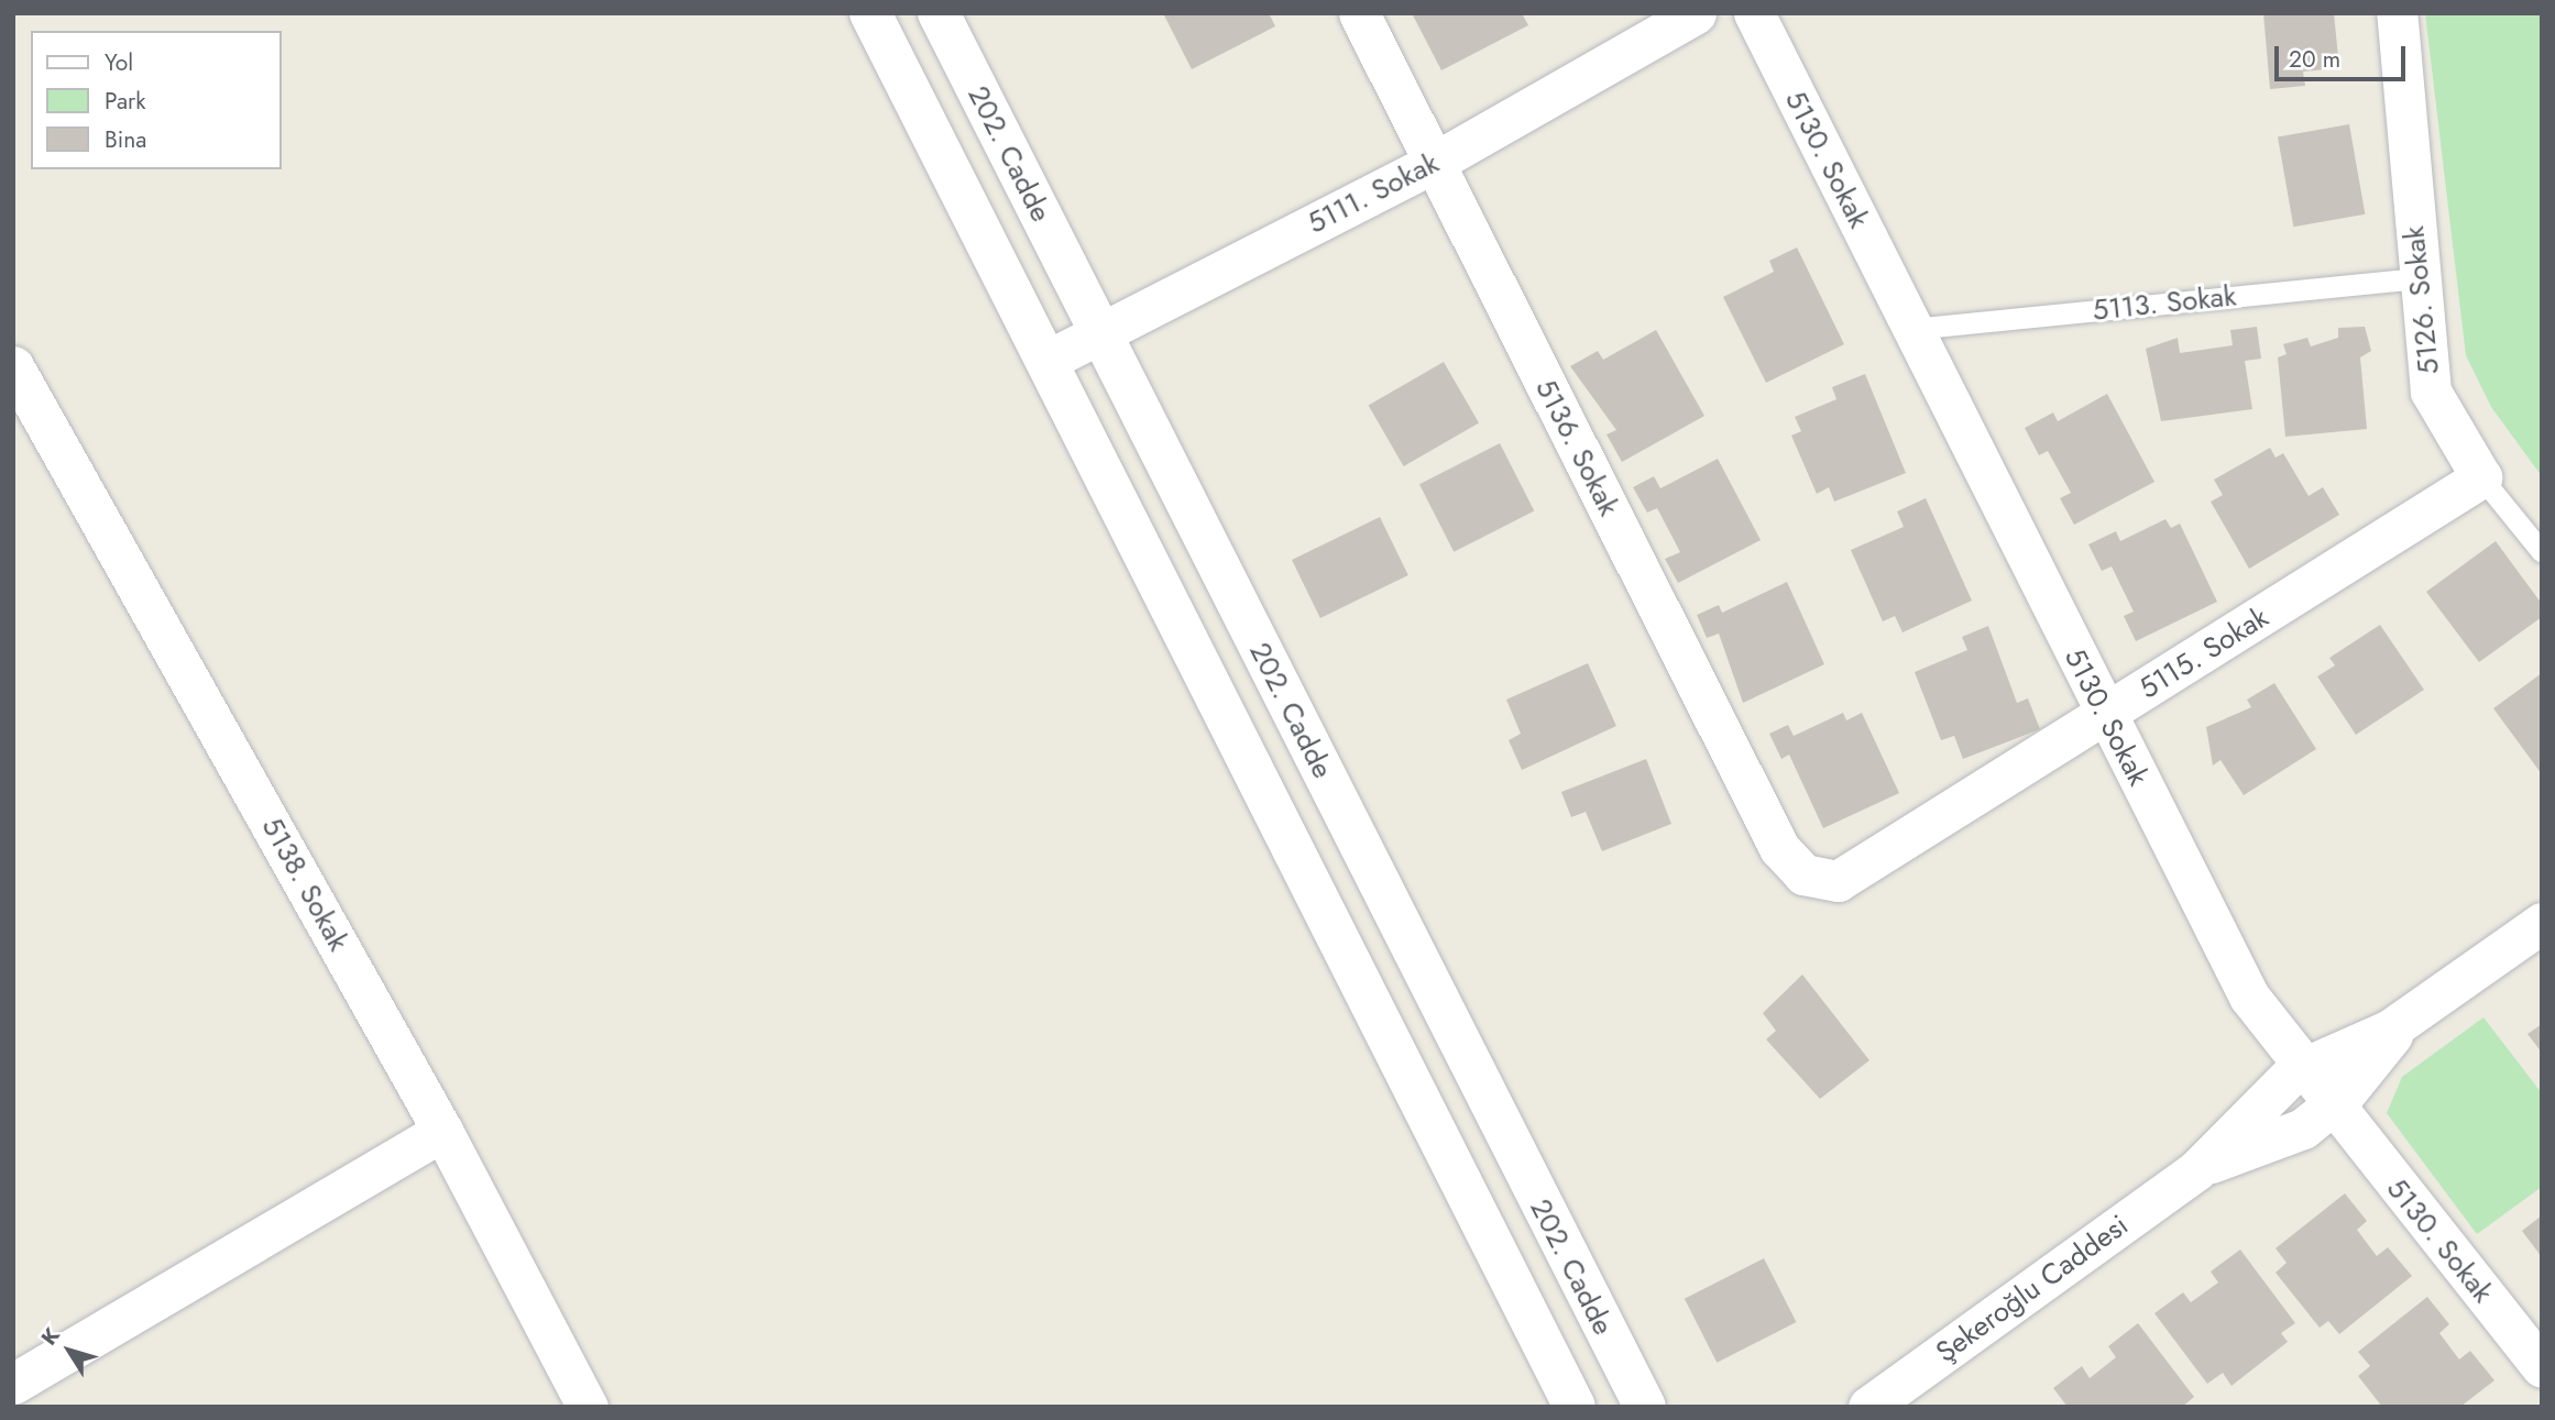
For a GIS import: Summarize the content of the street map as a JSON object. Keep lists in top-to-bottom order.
{
  "streets": {
    "main road": ["202. Cadde"],
    "street": [
      "5130. Sokak",
      "5111. Sokak",
      "5126. Sokak",
      "5136. Sokak",
      "5115. Sokak",
      "5138. Sokak",
      "Şekeroğlu Caddesi"
    ],
    "lane": ["5113. Sokak"]
  },
  "crossings": [
    ["202. Cadde", "5111. Sokak"],
    ["5130. Sokak", "5113. Sokak"],
    ["5130. Sokak", "5115. Sokak"],
    ["5130. Sokak", "Şekeroğlu Caddesi"],
    ["5111. Sokak", "5136. Sokak"],
    ["5126. Sokak", "5113. Sokak"],
    ["5126. Sokak", "5115. Sokak"],
    ["5136. Sokak", "5115. Sokak"]
  ],
  "legend": ["Yol", "Park", "Bina"],
  "scale_bar": "20 m",
  "north": "top left"
}
